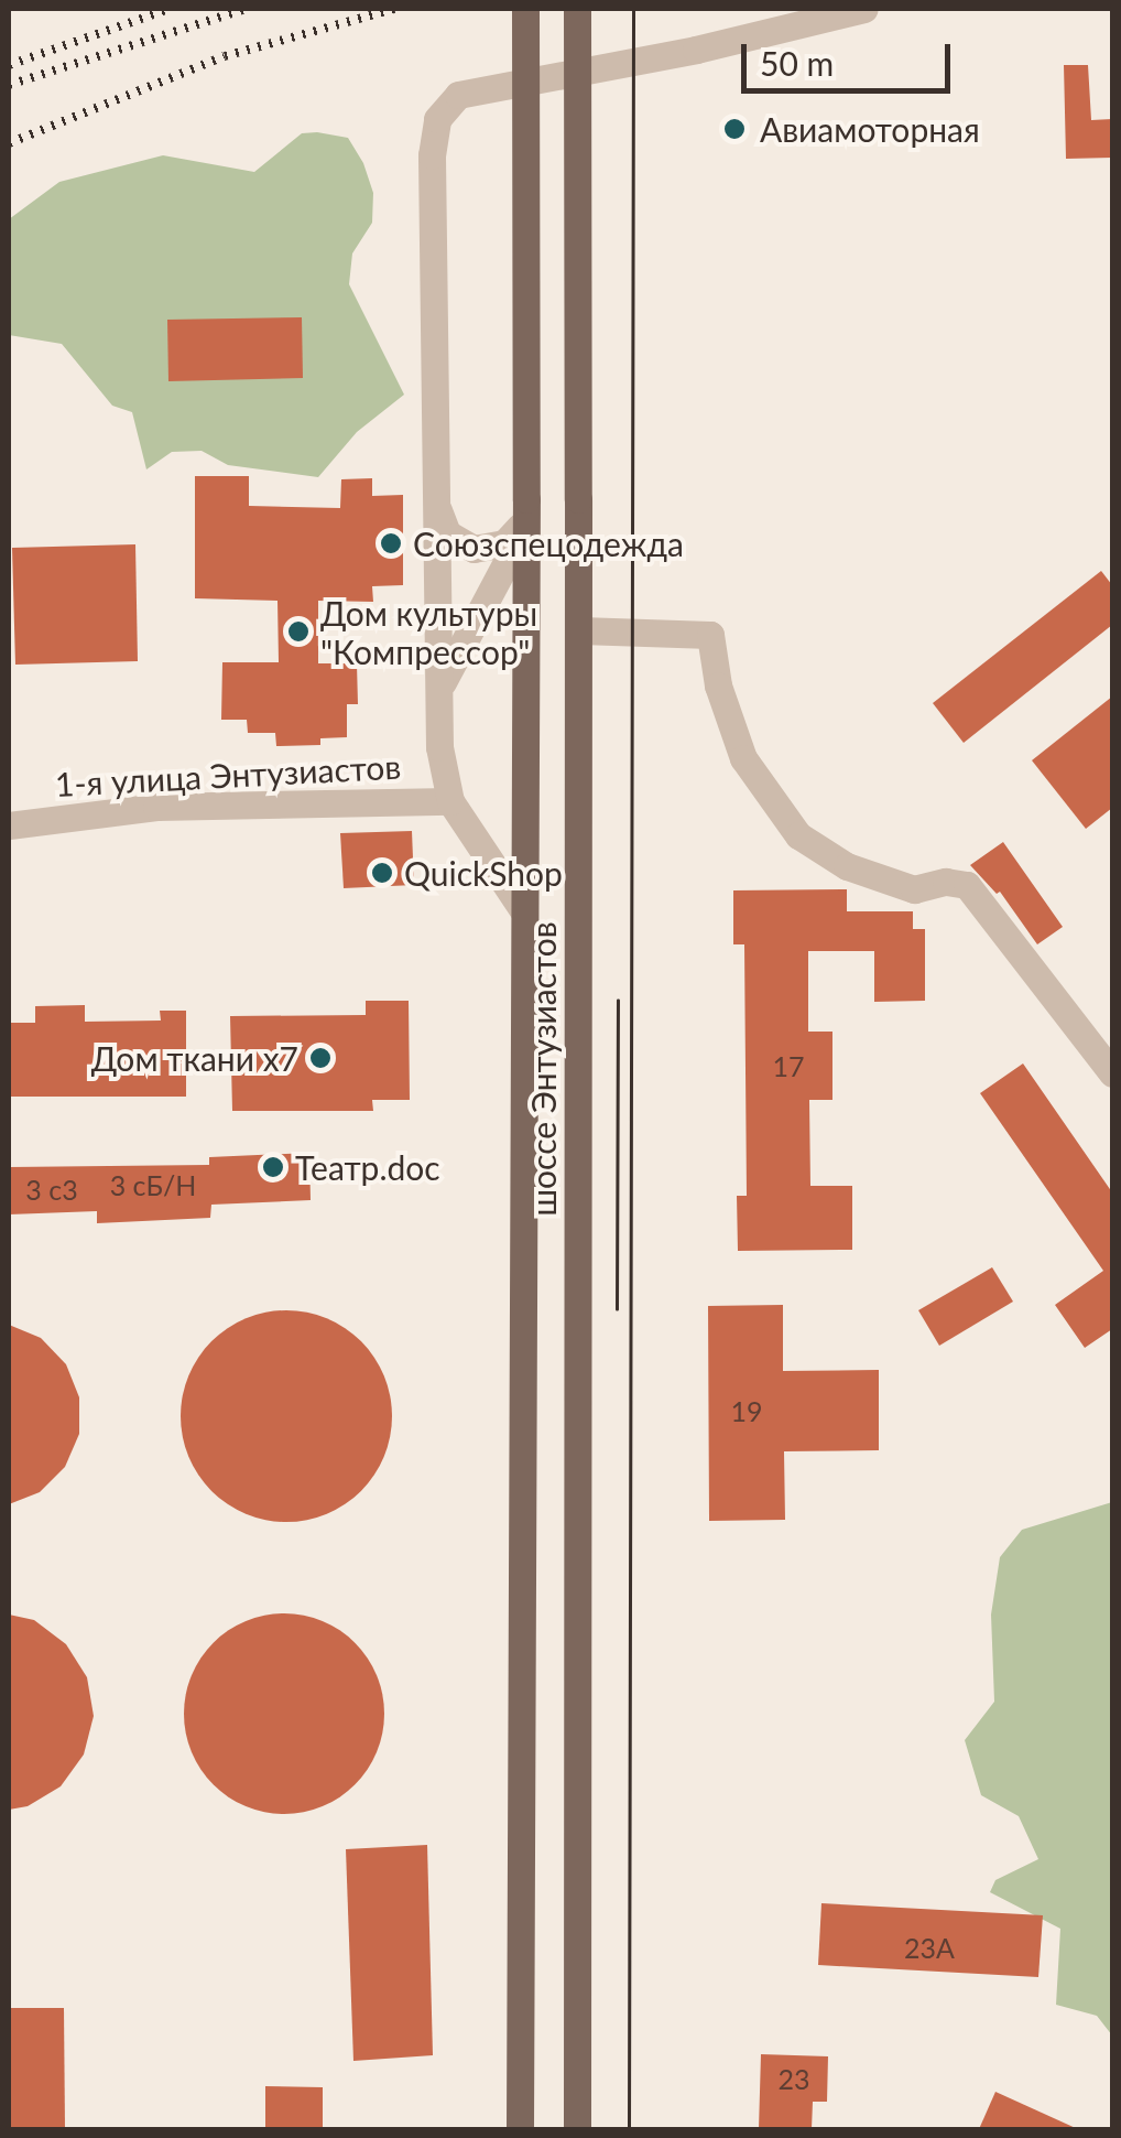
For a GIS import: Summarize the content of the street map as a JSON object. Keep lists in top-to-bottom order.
{
  "streets": {
    "main road": ["шоссе Энтузиастов"],
    "street": ["1-я улица Энтузиастов"]
  },
  "places": [
    "Авиамоторная",
    "Союзспецодежда",
    "Дом культуры \"Компрессор\"",
    "QuickShop",
    "Дом ткани x7",
    "Театр.doc"
  ],
  "house_numbers": [
    "17",
    "3 cБ/Н",
    "3 с3",
    "19",
    "23А",
    "23"
  ],
  "scale_bar": "50 m"
}
